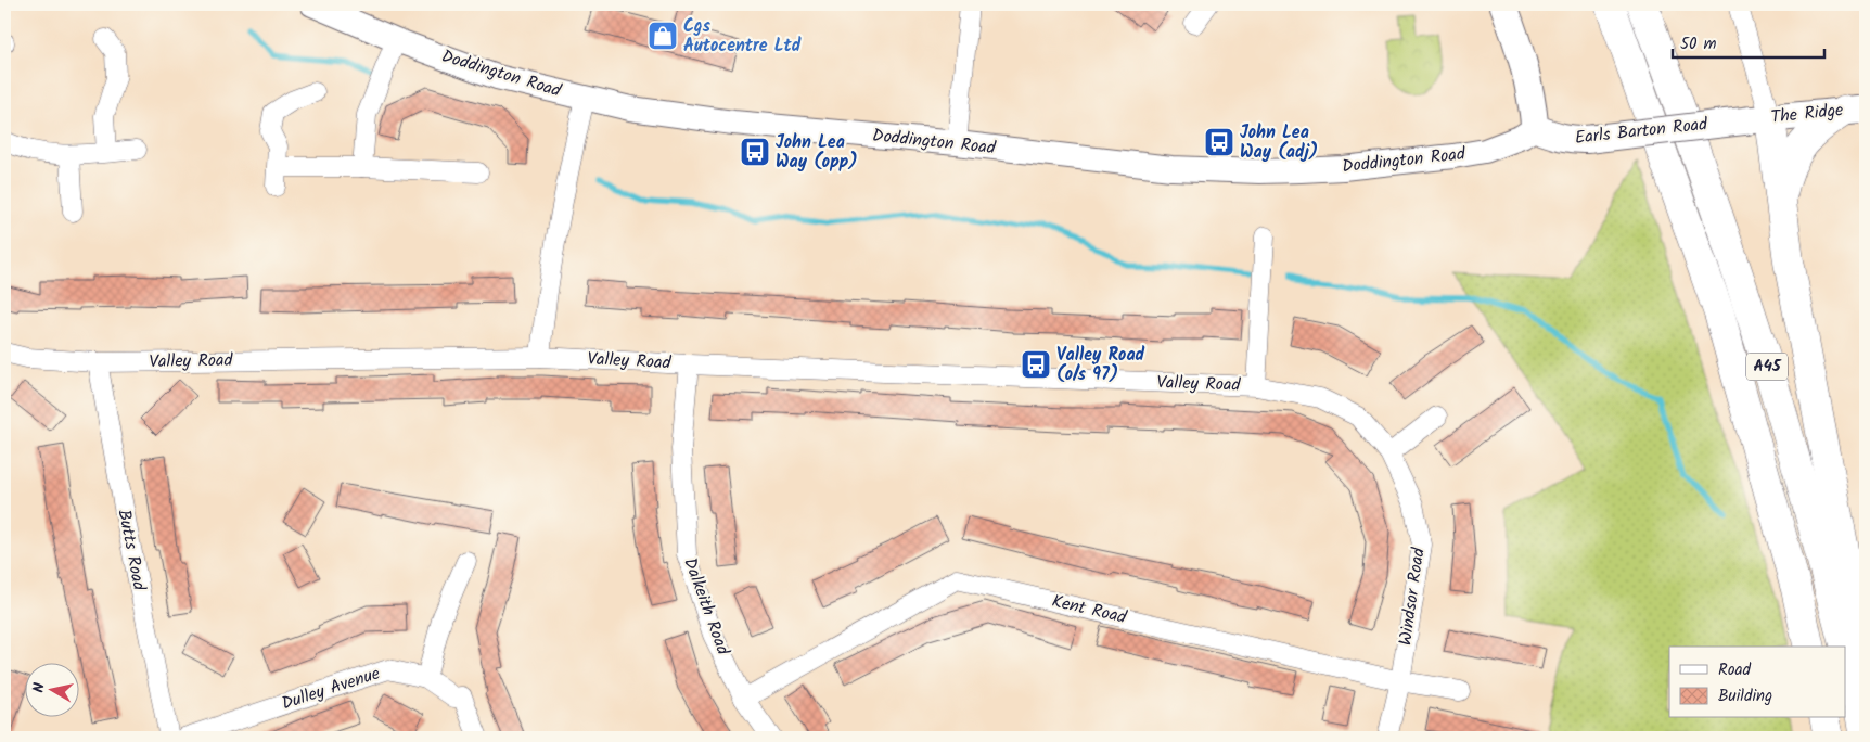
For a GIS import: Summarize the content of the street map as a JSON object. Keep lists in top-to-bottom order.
{
  "streets": {
    "highway": ["A45"],
    "main road": ["The Ridge", "Earls Barton Road"],
    "street": [
      "Doddington Road",
      "Valley Road",
      "Butts Road",
      "Windsor Road",
      "Dalkeith Road",
      "Kent Road",
      "Dulley Avenue"
    ]
  },
  "crossings": [
    ["Doddington Road", "Earls Barton Road"],
    ["The Ridge", "Earls Barton Road"],
    ["Valley Road", "Butts Road"],
    ["Valley Road", "Windsor Road"],
    ["Valley Road", "Dalkeith Road"],
    ["Windsor Road", "Kent Road"],
    ["Dalkeith Road", "Kent Road"]
  ],
  "places": {
    "shop": ["Cgs Autocentre Ltd"],
    "bus stop": ["John Lea Way (adj)", "John Lea Way (opp)", "Valley Road (o/s 97)"]
  },
  "legend": ["Road", "Building"],
  "scale_bar": "50 m",
  "north": "left"
}
